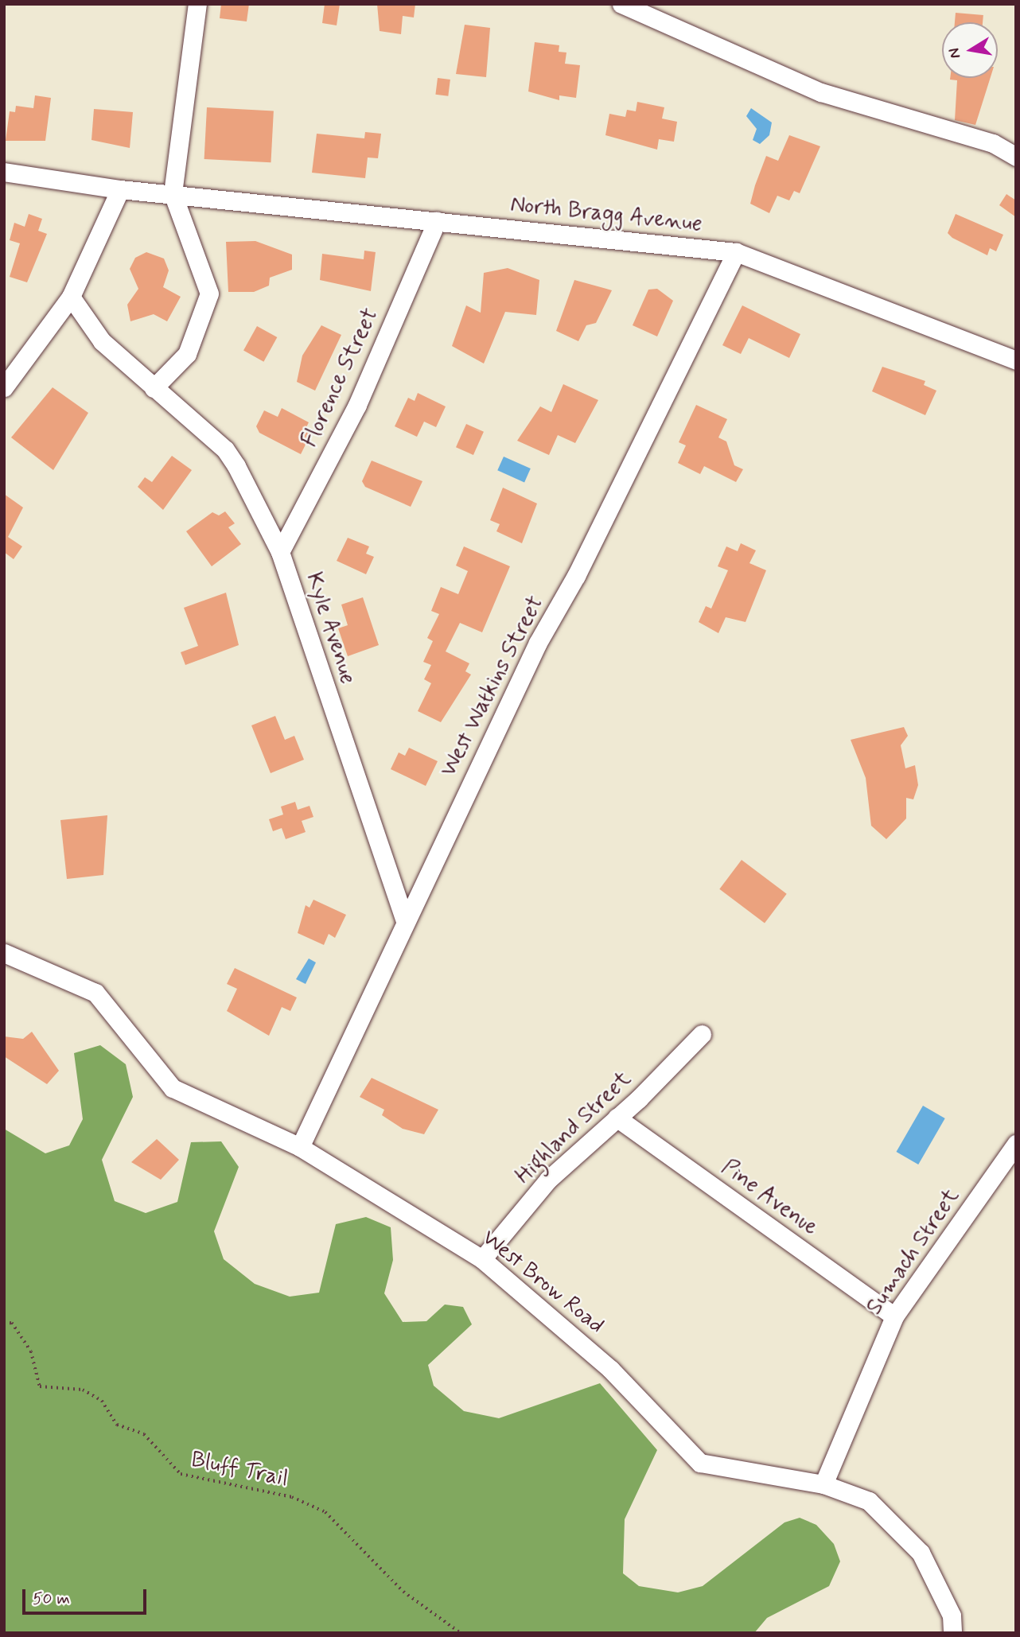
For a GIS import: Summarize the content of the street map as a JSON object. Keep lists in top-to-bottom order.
{
  "streets": {
    "street": [
      "North Bragg Avenue",
      "Florence Street",
      "Kyle Avenue",
      "West Watkins Street",
      "Highland Street",
      "Pine Avenue",
      "Sumach Street",
      "West Brow Road"
    ],
    "path": ["Bluff Trail"]
  },
  "crossings": [
    ["North Bragg Avenue", "Florence Street"],
    ["North Bragg Avenue", "West Watkins Street"],
    ["Florence Street", "Kyle Avenue"],
    ["Kyle Avenue", "West Watkins Street"],
    ["West Watkins Street", "West Brow Road"],
    ["Highland Street", "Pine Avenue"],
    ["Highland Street", "West Brow Road"],
    ["Pine Avenue", "Sumach Street"],
    ["Sumach Street", "West Brow Road"]
  ],
  "scale_bar": "50 m",
  "north": "left"
}
